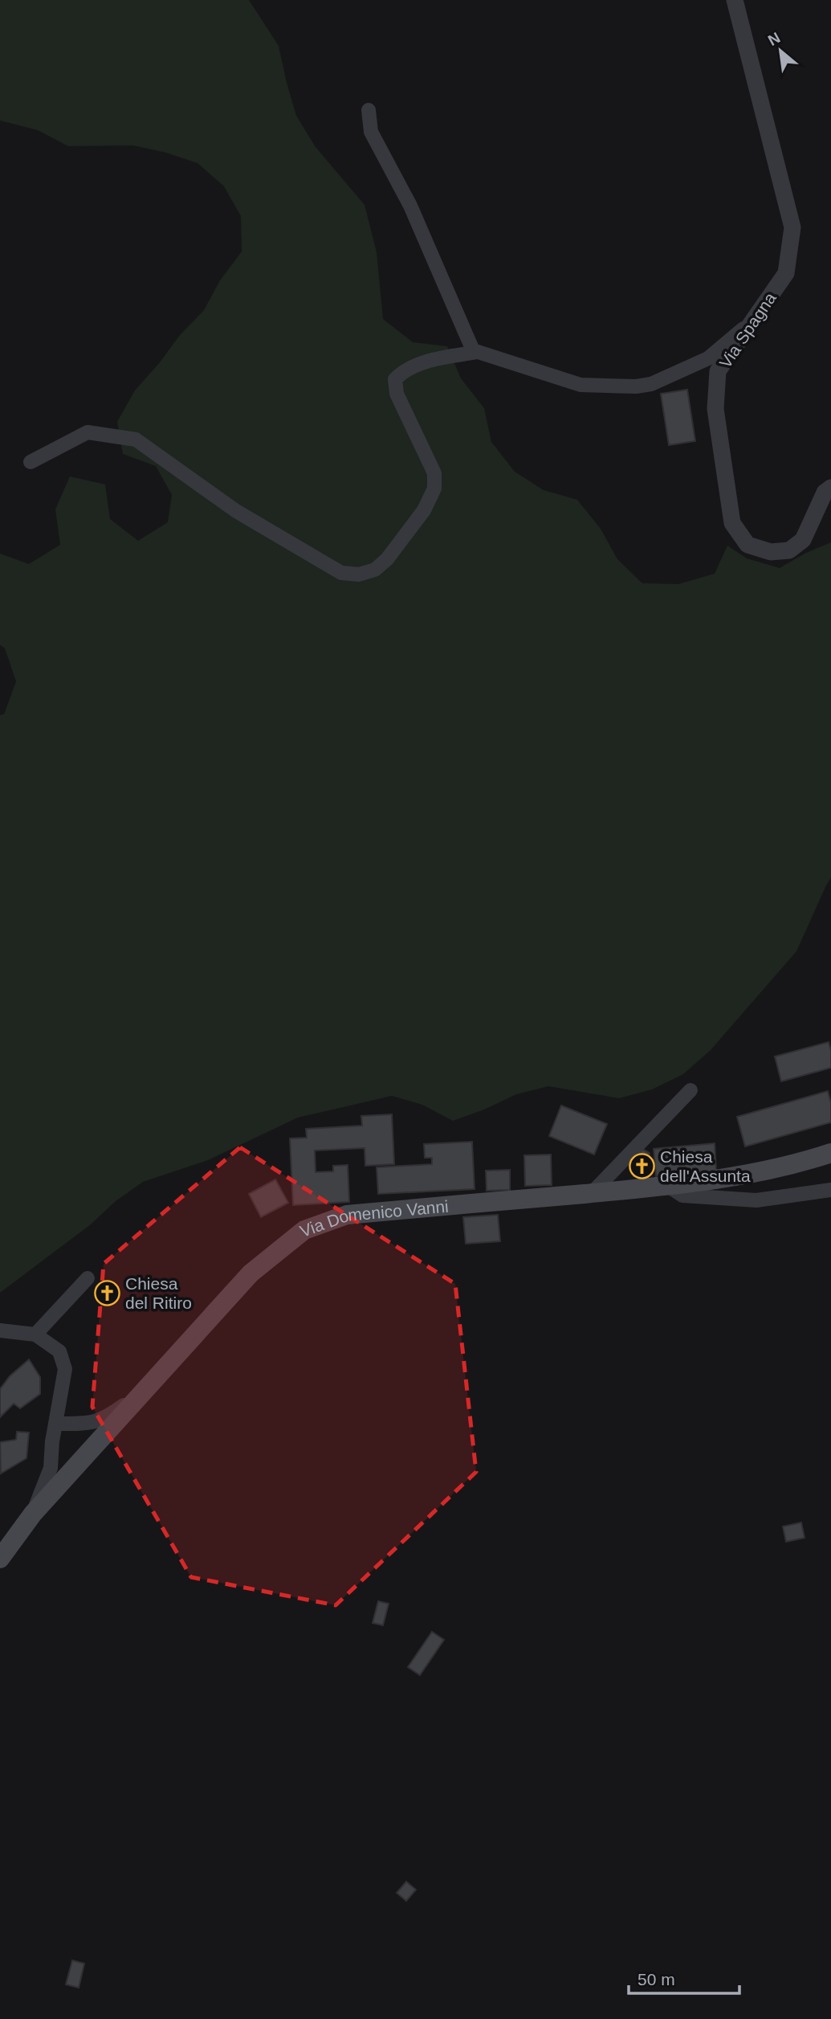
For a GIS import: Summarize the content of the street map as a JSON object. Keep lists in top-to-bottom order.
{
  "streets": {
    "main road": ["Via Domenico Vanni"],
    "street": ["Via Spagna"]
  },
  "places": {
    "church": ["Chiesa dell'Assunta", "Chiesa del Ritiro"]
  },
  "scale_bar": "50 m",
  "north": "top left"
}
